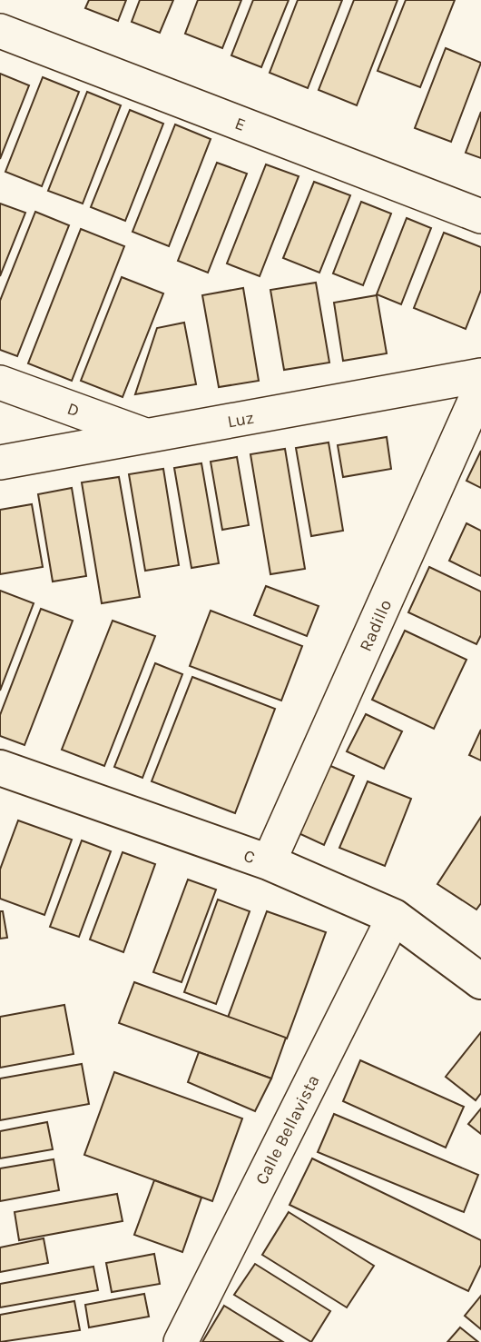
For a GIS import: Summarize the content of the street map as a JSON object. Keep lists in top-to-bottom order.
{
  "streets": {
    "street": [
      "E",
      "D",
      "Luz",
      "Radillo",
      "C",
      "Calle Bellavista"
    ]
  },
  "crossings": [
    ["D", "Luz"],
    ["Radillo", "C"],
    ["C", "Calle Bellavista"]
  ]
}
